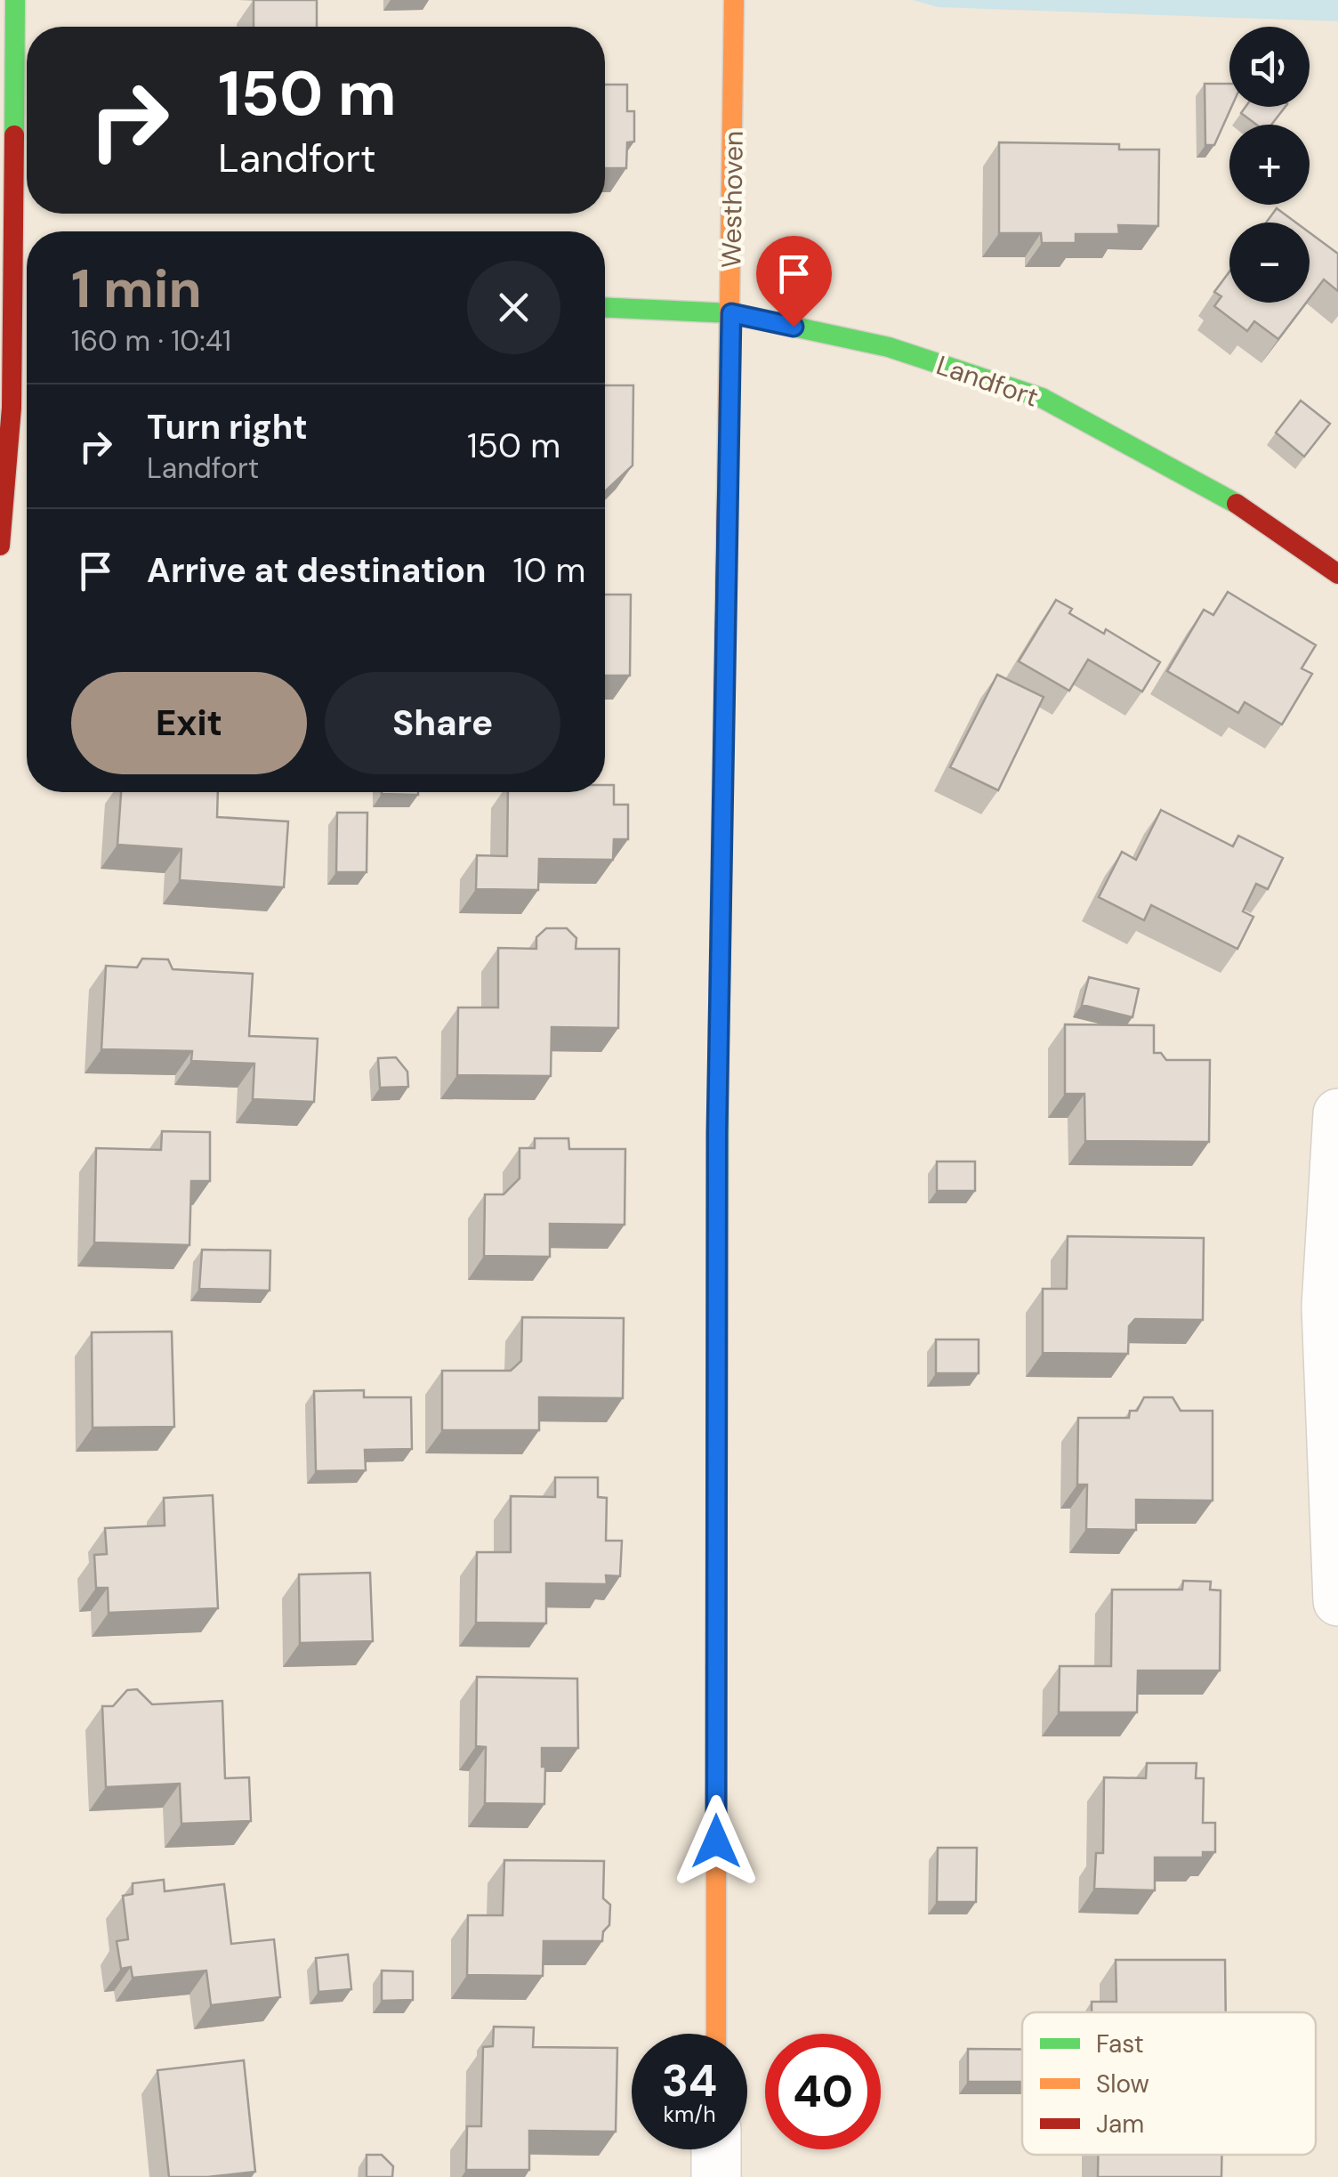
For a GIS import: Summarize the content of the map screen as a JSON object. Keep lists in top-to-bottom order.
{
  "streets": {
    "street": ["Westhoven", "Landfort"]
  },
  "crossings": [
    ["Westhoven", "Landfort"]
  ],
  "legend": ["Fast", "Slow", "Jam"],
  "page": {
    "map_buttons": ["+", "−"],
    "turn": ["150 m", "Landfort"],
    "heading": ["1 min", "160 m · 10:41"],
    "list": [
      {
        "name": "Turn right",
        "note": "Landfort",
        "value": "150 m"
      },
      {
        "name": "Arrive at destination",
        "value": "10 m"
      }
    ],
    "buttons": ["Exit", "Share"],
    "speed": "34 km/h",
    "limit": "40"
  }
}
